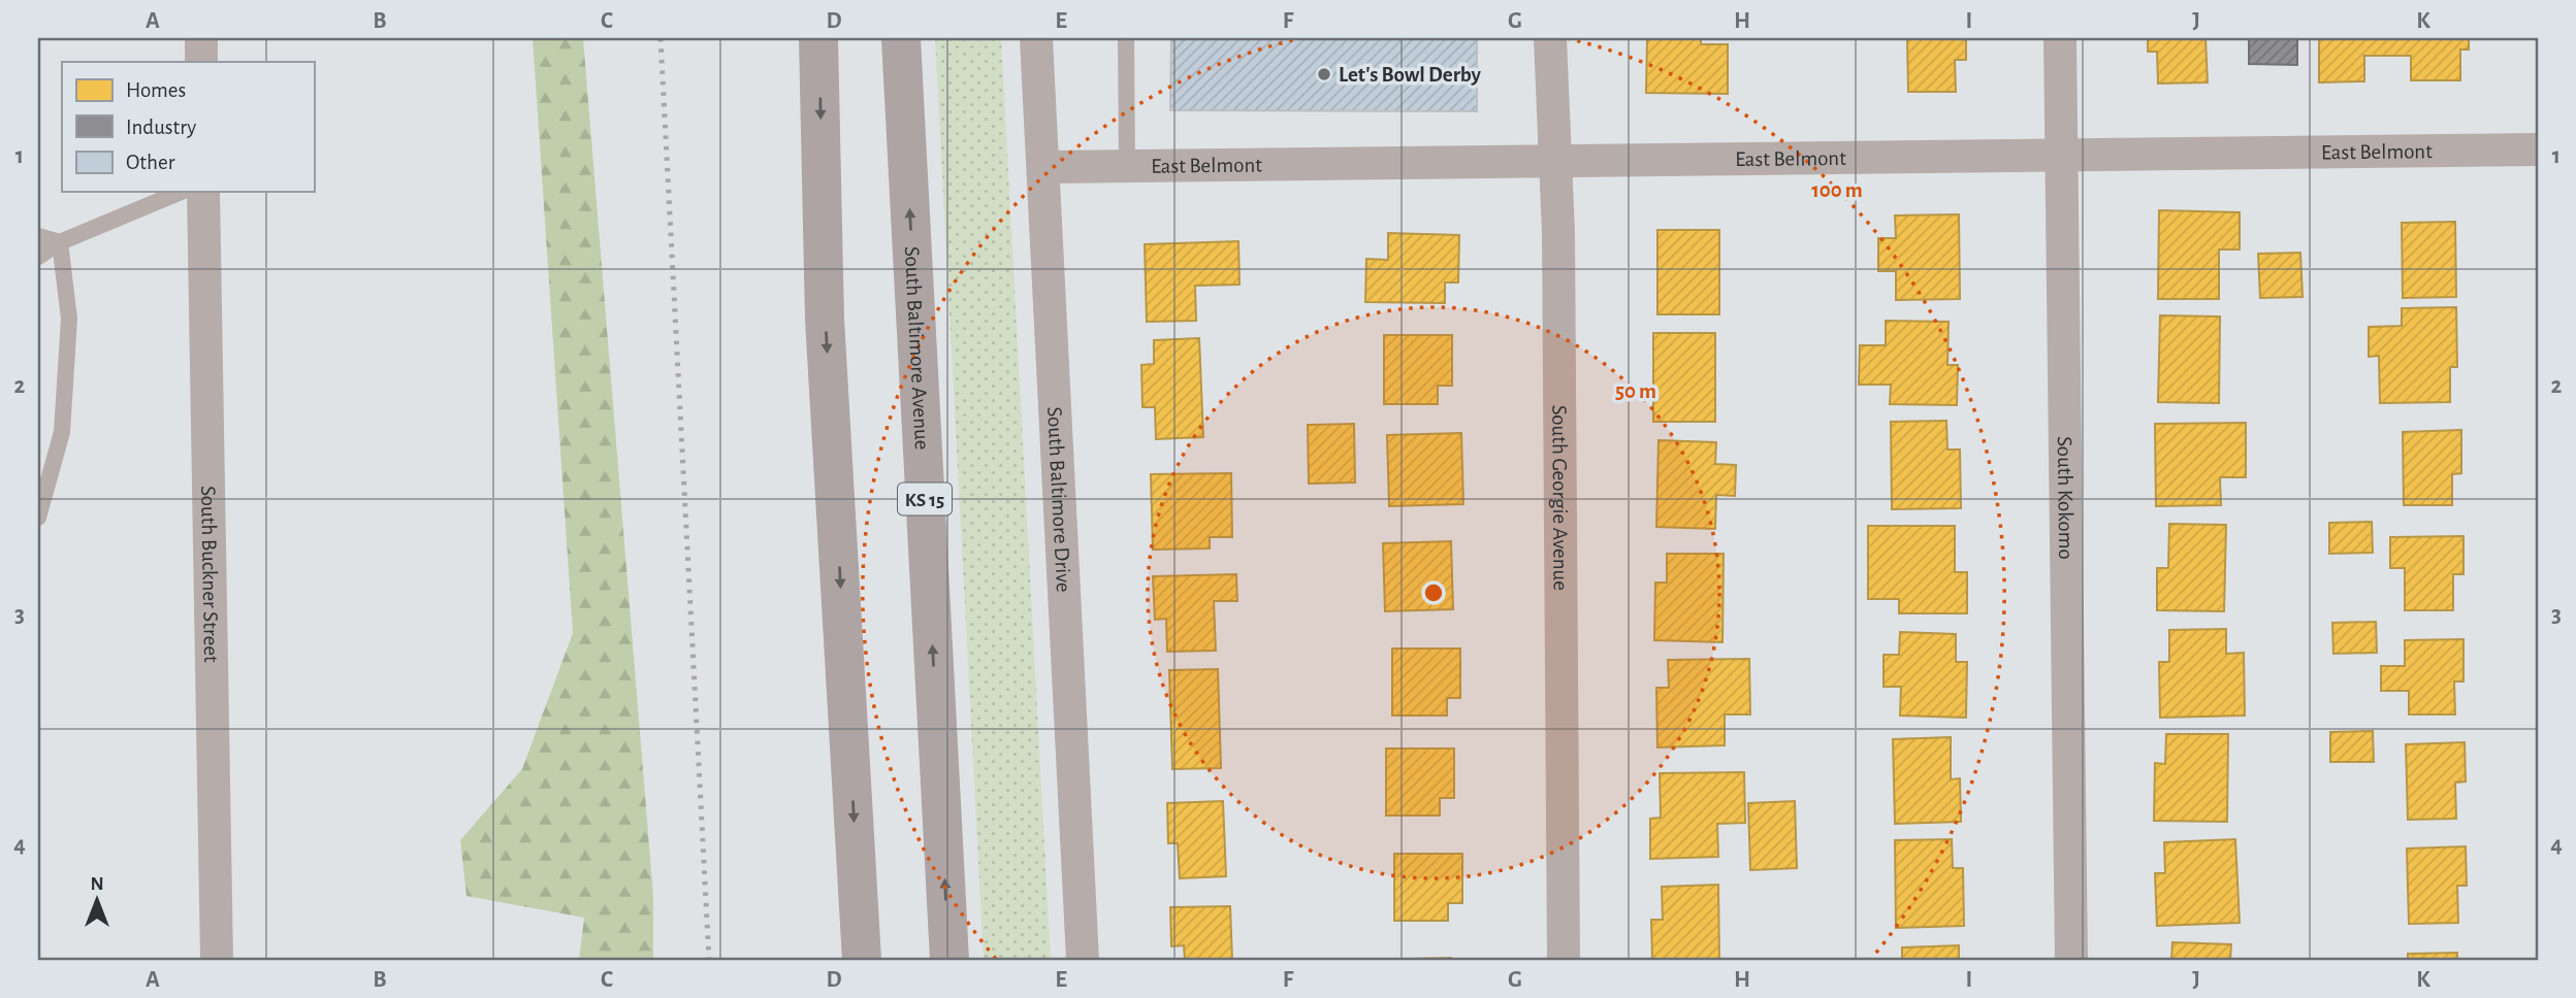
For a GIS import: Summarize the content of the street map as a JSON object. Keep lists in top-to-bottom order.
{
  "streets": {
    "main road": ["South Baltimore Avenue", "KS 15"],
    "street": [
      "East Belmont",
      "South Baltimore Drive",
      "South Georgie Avenue",
      "South Kokomo",
      "South Buckner Street"
    ]
  },
  "crossings": [
    ["East Belmont", "South Baltimore Drive"],
    ["East Belmont", "South Georgie Avenue"],
    ["East Belmont", "South Kokomo"]
  ],
  "places": ["Let's Bowl Derby"],
  "legend": ["Homes", "Industry", "Other"],
  "north": "top",
  "grid": {
    "columns": [
      "A",
      "B",
      "C",
      "D",
      "E",
      "F",
      "G",
      "H",
      "I",
      "J",
      "K"
    ],
    "rows": [
      "1",
      "2",
      "3",
      "4"
    ]
  },
  "rings": ["100 m", "50 m"]
}
